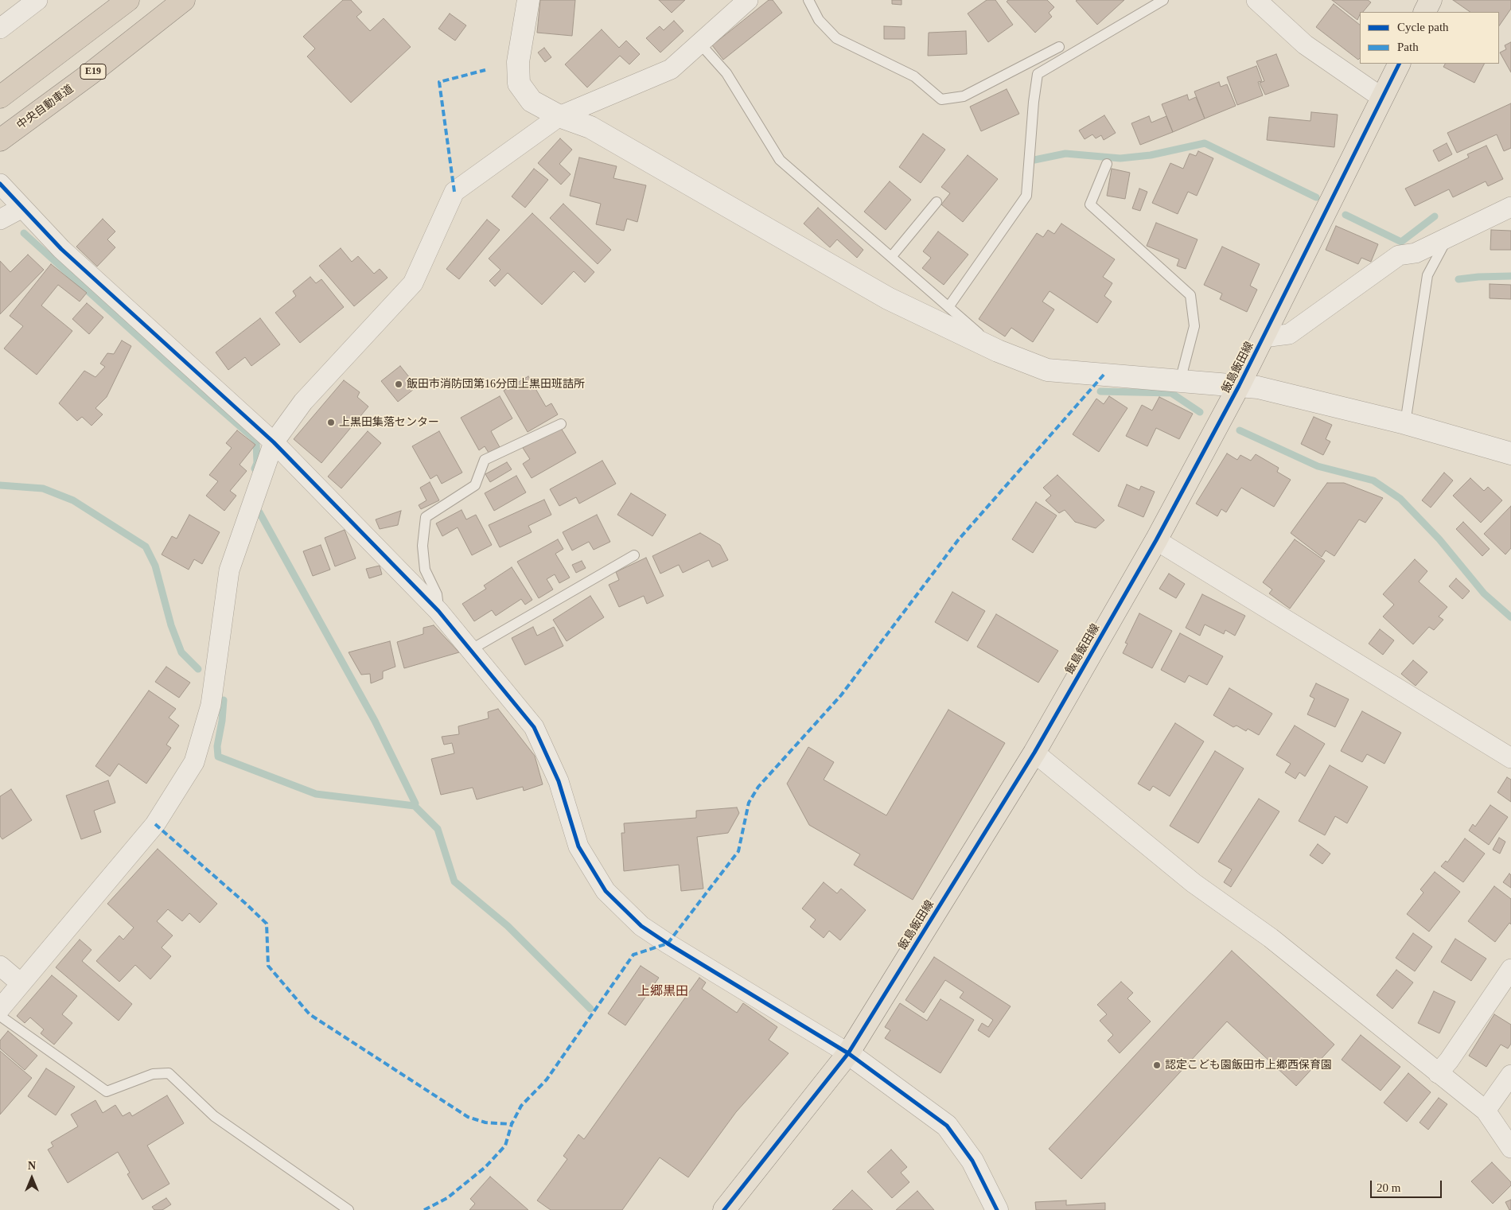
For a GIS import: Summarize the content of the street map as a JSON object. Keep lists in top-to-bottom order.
{
  "streets": {
    "highway": ["E19", "中央自動車道"],
    "main road": ["飯島飯田線"]
  },
  "districts": ["上郷黒田"],
  "places": ["飯田市消防団第16分団上黒田班詰所", "上黒田集落センター", "認定こども園飯田市上郷西保育園"],
  "legend": ["Cycle path", "Path"],
  "scale_bar": "20 m",
  "north": "top"
}
